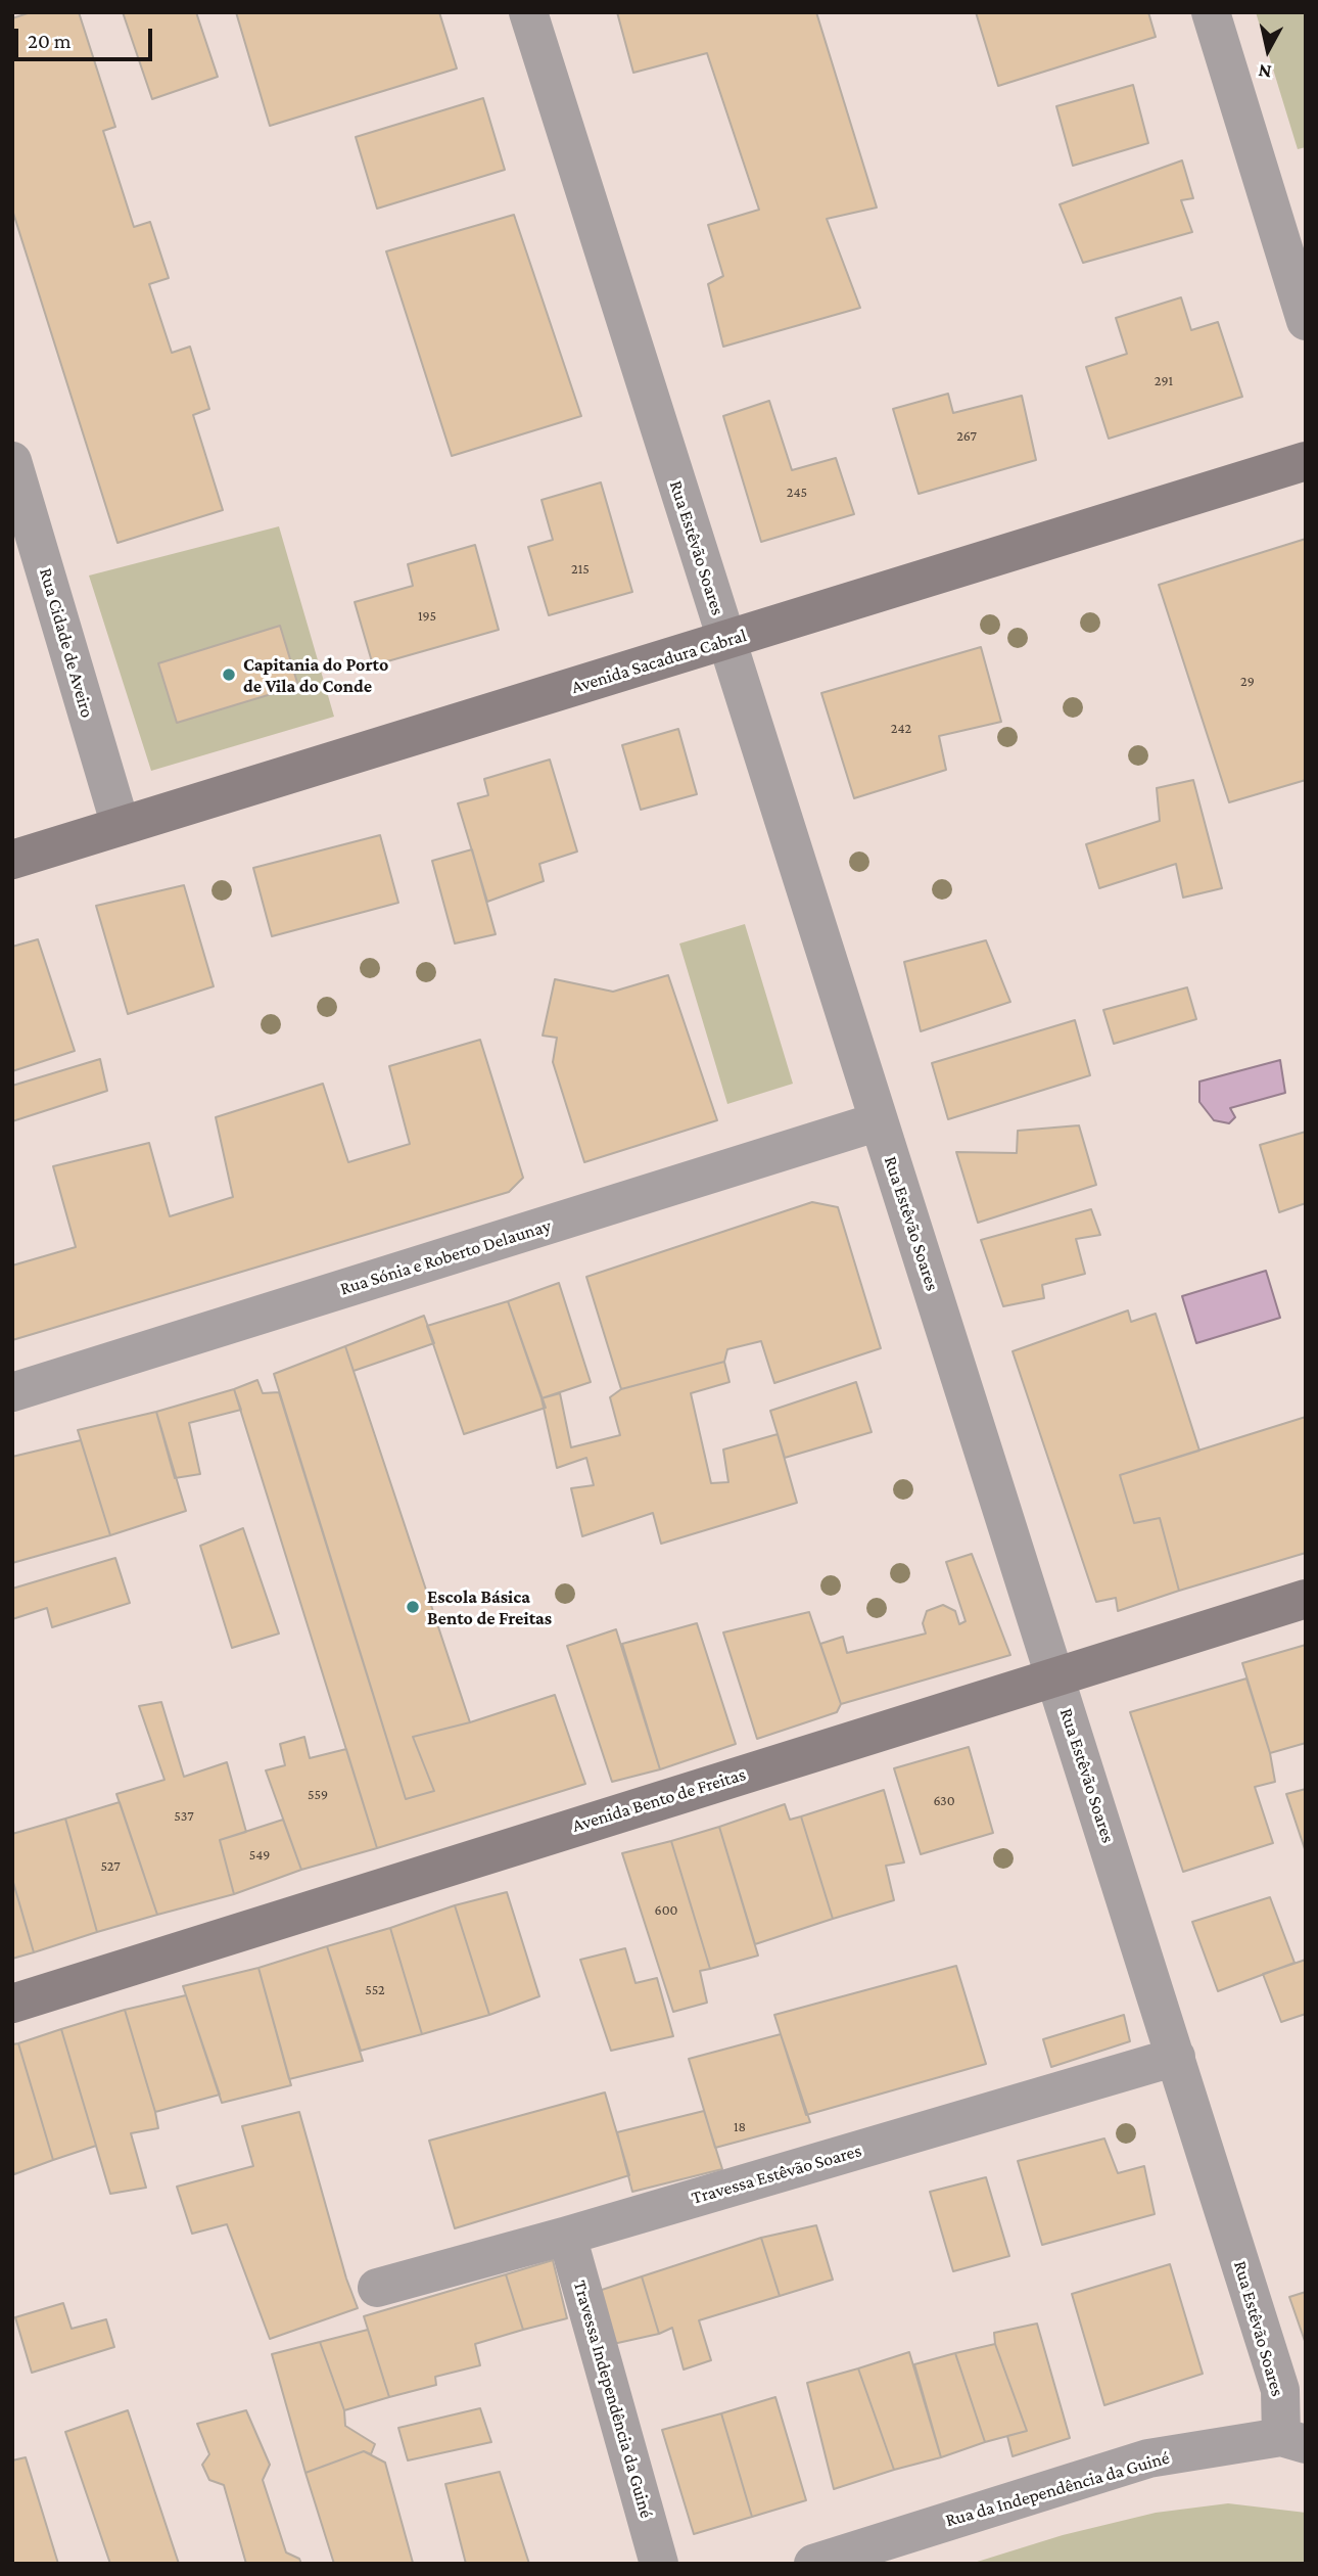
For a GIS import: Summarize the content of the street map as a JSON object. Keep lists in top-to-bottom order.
{
  "streets": {
    "street": [
      "Rua Estêvão Soares",
      "Rua Cidade de Aveiro",
      "Avenida Sacadura Cabral",
      "Rua Sónia e Roberto Delaunay",
      "Avenida Bento de Freitas",
      "Travessa Estêvão Soares",
      "Travessa Independência da Guiné",
      "Rua da Independência da Guiné"
    ]
  },
  "crossings": [
    ["Rua Estêvão Soares", "Avenida Sacadura Cabral"],
    ["Rua Estêvão Soares", "Rua Sónia e Roberto Delaunay"],
    ["Rua Estêvão Soares", "Avenida Bento de Freitas"],
    ["Rua Estêvão Soares", "Travessa Estêvão Soares"],
    ["Rua Estêvão Soares", "Rua da Independência da Guiné"],
    ["Rua Cidade de Aveiro", "Avenida Sacadura Cabral"],
    ["Travessa Estêvão Soares", "Travessa Independência da Guiné"]
  ],
  "places": ["Capitania do Porto de Vila do Conde", "Escola Básica Bento de Freitas"],
  "house_numbers": [
    "291",
    "267",
    "245",
    "215",
    "195",
    "29",
    "242",
    "559",
    "630",
    "537",
    "549",
    "527",
    "600",
    "552",
    "18"
  ],
  "scale_bar": "20 m",
  "north": "bottom"
}
